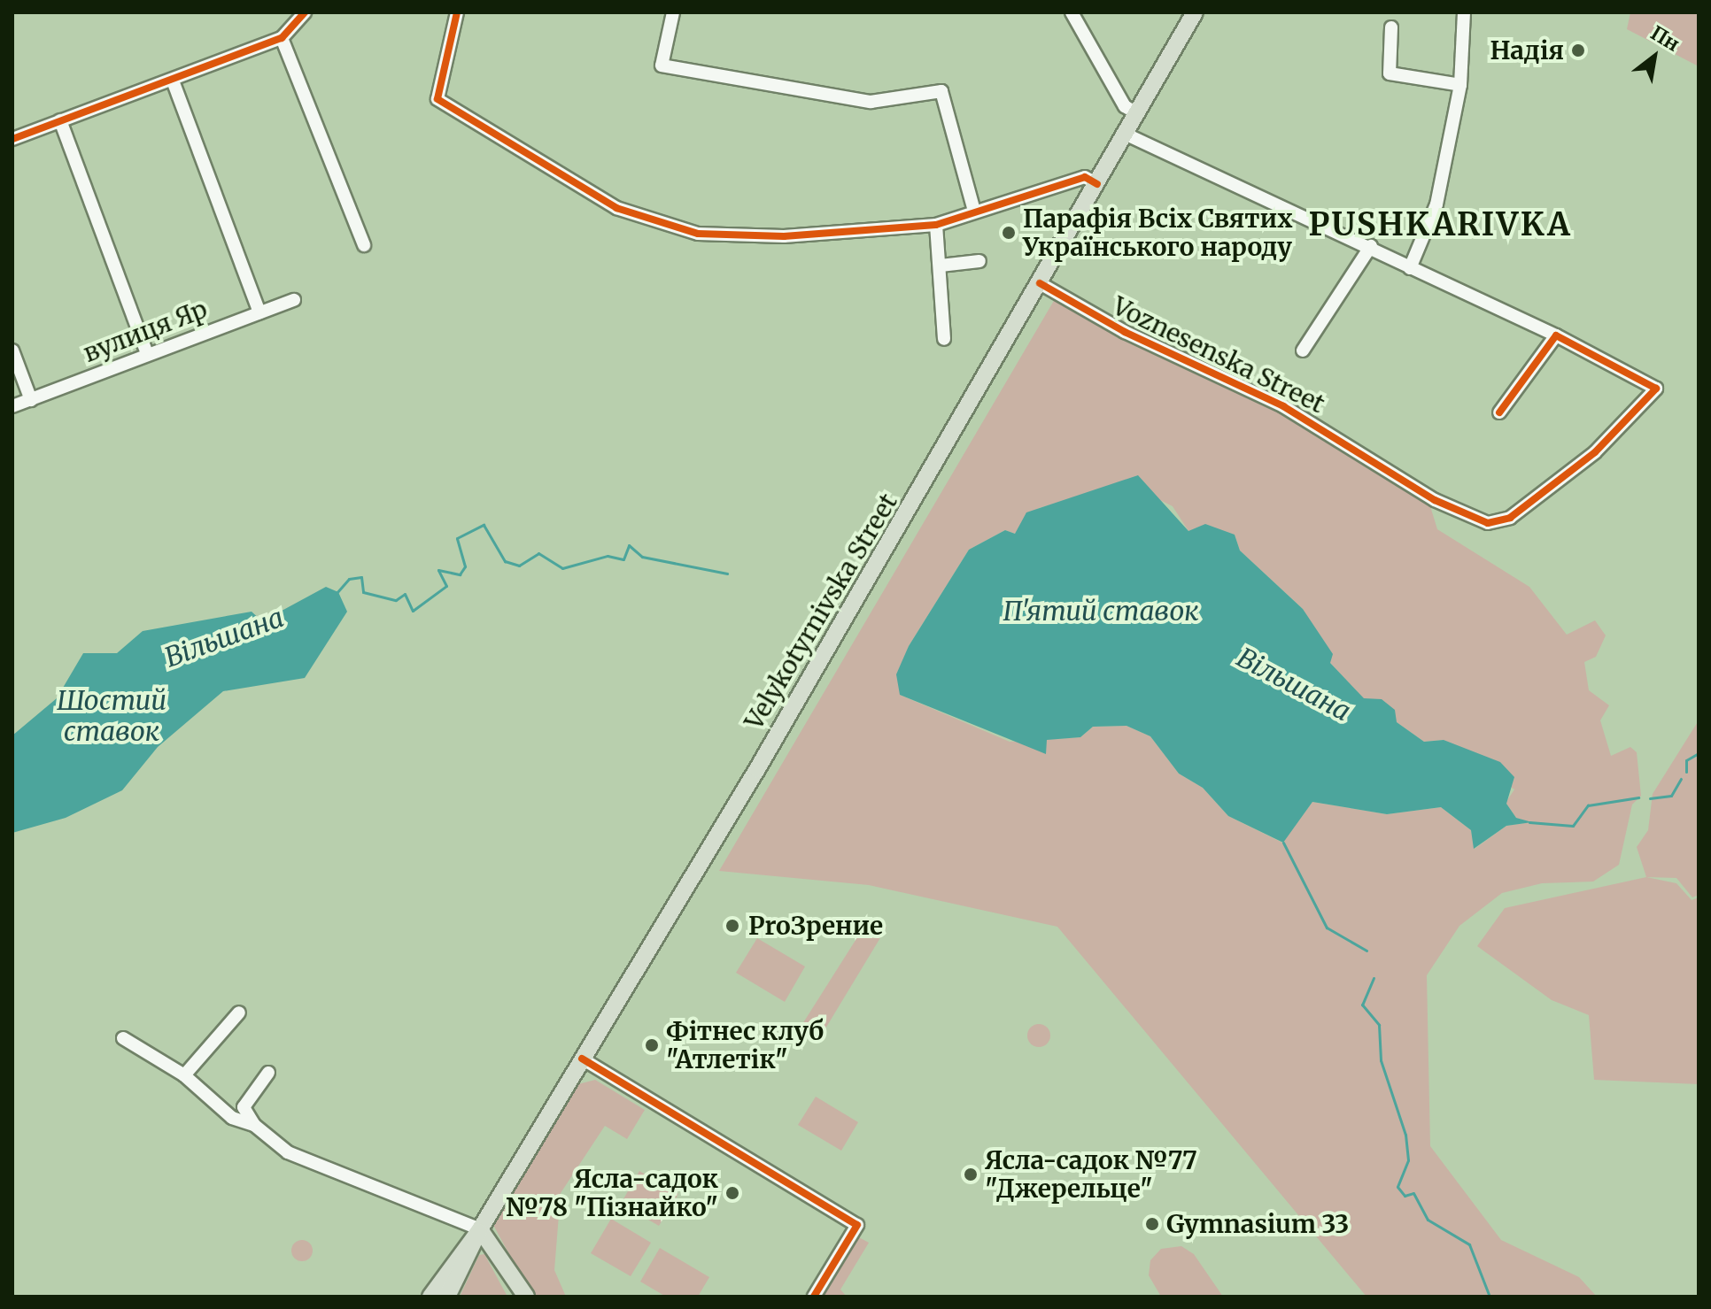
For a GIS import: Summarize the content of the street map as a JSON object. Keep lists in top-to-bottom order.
{
  "streets": {
    "main road": ["Velykotyrnivska Street"],
    "street": ["вулиця Яр", "Voznesenska Street"]
  },
  "crossings": [
    ["Voznesenska Street", "Velykotyrnivska Street"]
  ],
  "districts": ["PUSHKARIVKA"],
  "water": ["П'ятий ставок", "Вільшана", "Шостий ставок"],
  "places": [
    "Надія",
    "Парафія Всіх Святих Українського народу",
    "ProЗрение",
    "Фітнес клуб \"Атлетік\"",
    "Ясла-садок №77 \"Джерельце\"",
    "Ясла-садок №78 \"Пізнайко\"",
    "Gymnasium 33"
  ],
  "north": "top right"
}
